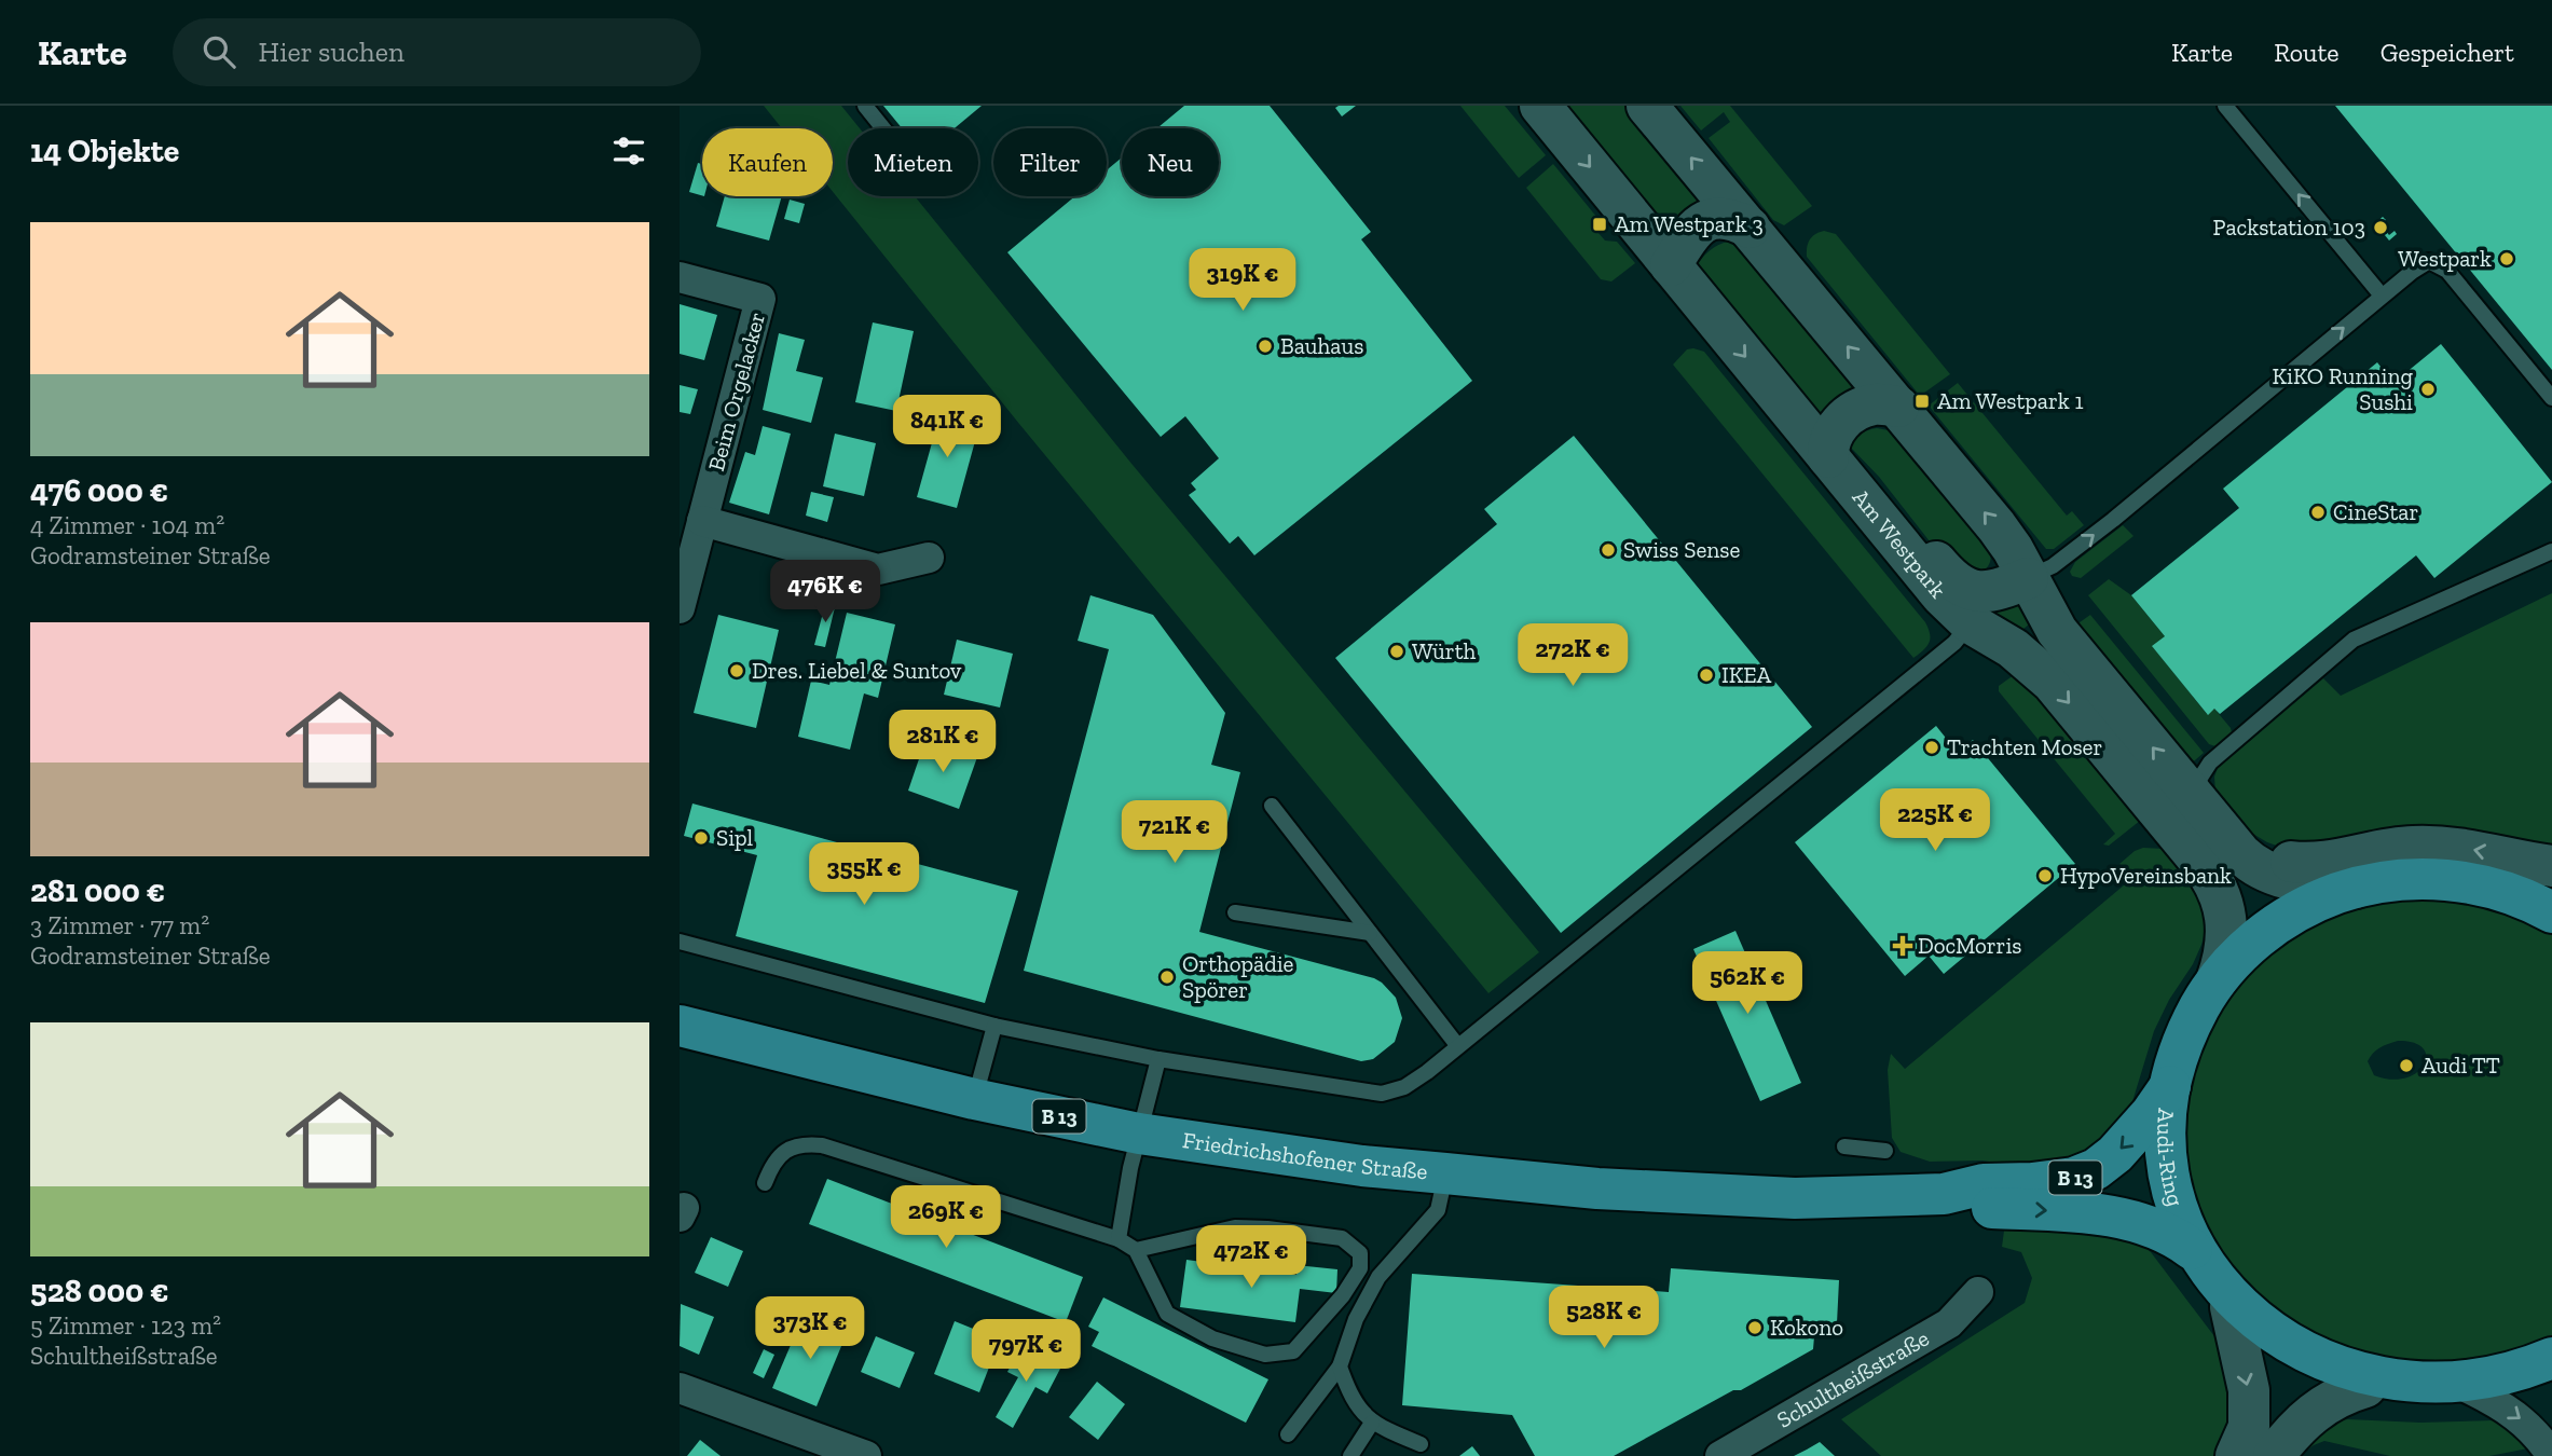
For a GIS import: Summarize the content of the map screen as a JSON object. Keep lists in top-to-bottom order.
{
  "streets": {
    "main road": [
      "Am Westpark",
      "B 13",
      "Friedrichshofener Straße",
      "Audi-Ring"
    ],
    "street": ["Beim Orgelacker", "Schultheißstraße"]
  },
  "crossings": [
    ["Am Westpark", "Audi-Ring"],
    ["Friedrichshofener Straße", "Audi-Ring"]
  ],
  "places": {
    "transit": ["Am Westpark 3", "Am Westpark 1"],
    "other": [
      "Packstation 103",
      "Westpark",
      "Bauhaus",
      "KiKO Running Sushi",
      "CineStar",
      "Swiss Sense",
      "Würth",
      "Dres. Liebel & Suntov",
      "IKEA",
      "Trachten Moser",
      "Sipl",
      "HypoVereinsbank",
      "Orthopädie Spörer",
      "Audi TT",
      "Kokono"
    ],
    "health": ["DocMorris"]
  },
  "page": {
    "header": "Karte",
    "search": "Hier suchen",
    "nav": ["Karte", "Route", "Gespeichert"],
    "heading": "14 Objekte",
    "chip": [
      "Kaufen",
      "Mieten",
      "Filter",
      "Neu"
    ],
    "list": [
      {
        "name": "476 000 €",
        "note": "4 Zimmer · 104 m² · Godramsteiner Straße"
      },
      {
        "name": "281 000 €",
        "note": "3 Zimmer · 77 m² · Godramsteiner Straße"
      },
      {
        "name": "528 000 €",
        "note": "5 Zimmer · 123 m² · Schultheißstraße"
      }
    ],
    "price": [
      "319K €",
      "841K €",
      "476K €",
      "272K €",
      "281K €",
      "225K €",
      "721K €",
      "355K €",
      "562K €",
      "269K €",
      "472K €",
      "528K €",
      "373K €",
      "797K €"
    ]
  }
}
